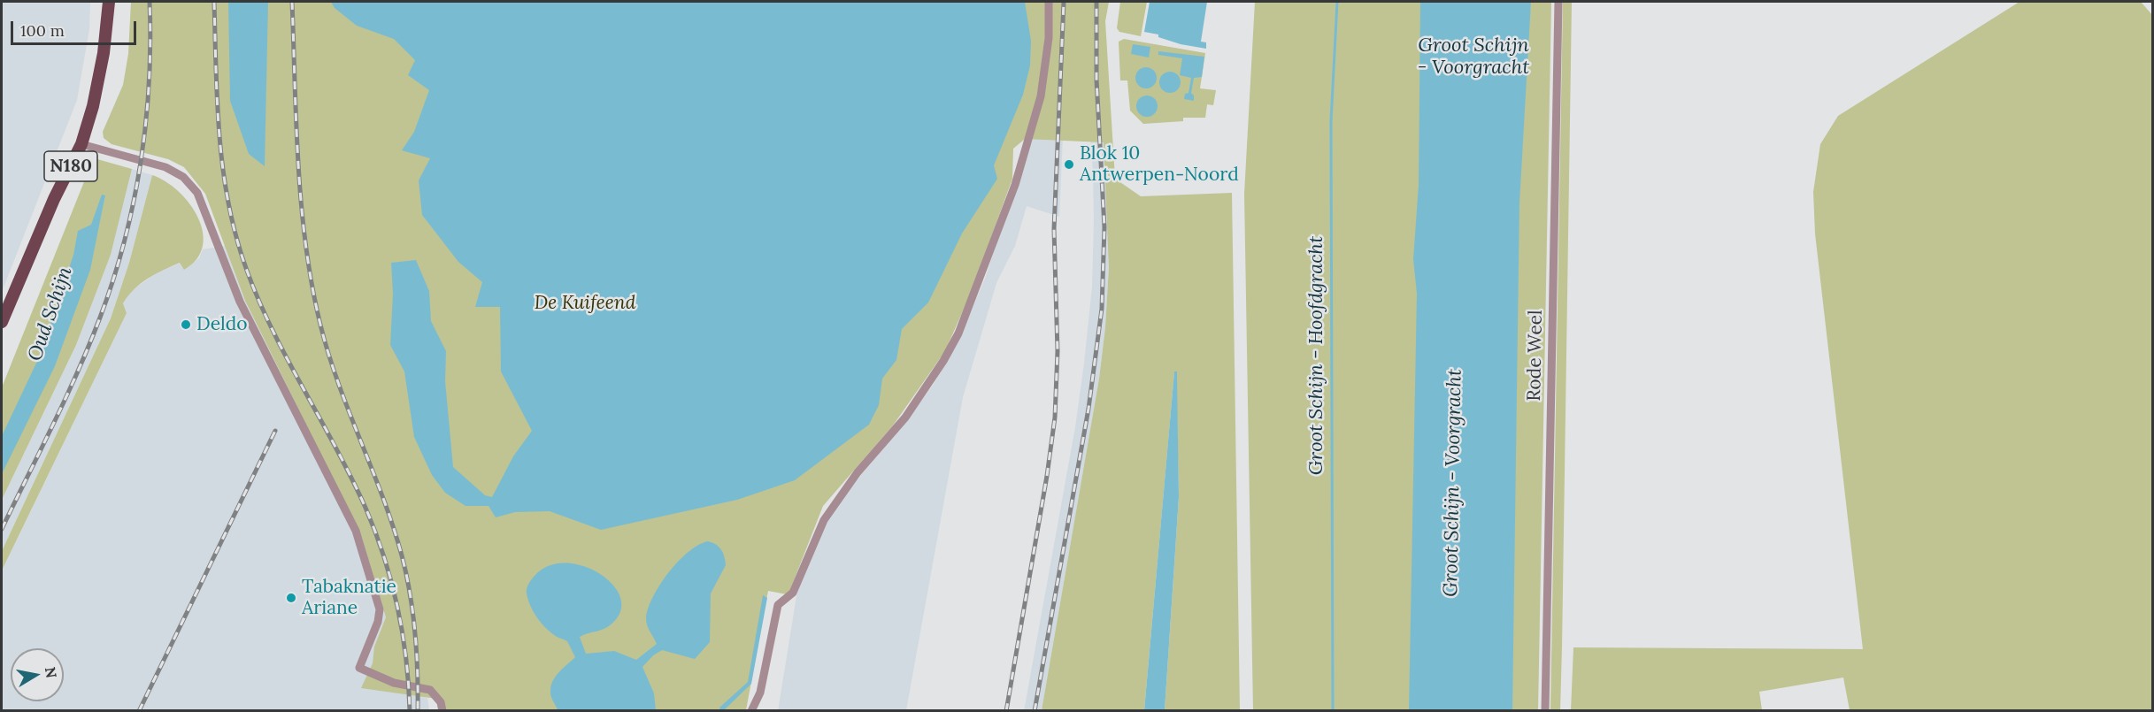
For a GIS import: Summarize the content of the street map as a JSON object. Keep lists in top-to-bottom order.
{
  "streets": {
    "main road": ["N180"],
    "street": ["Rode Weel"]
  },
  "water": ["Groot Schijn - Voorgracht", "Oud Schijn", "Groot Schijn - Hoofdgracht"],
  "parks": ["De Kuifeend"],
  "places": ["Blok 10 Antwerpen-Noord", "Deldo", "Tabaknatie Ariane"],
  "scale_bar": "100 m",
  "north": "right"
}
